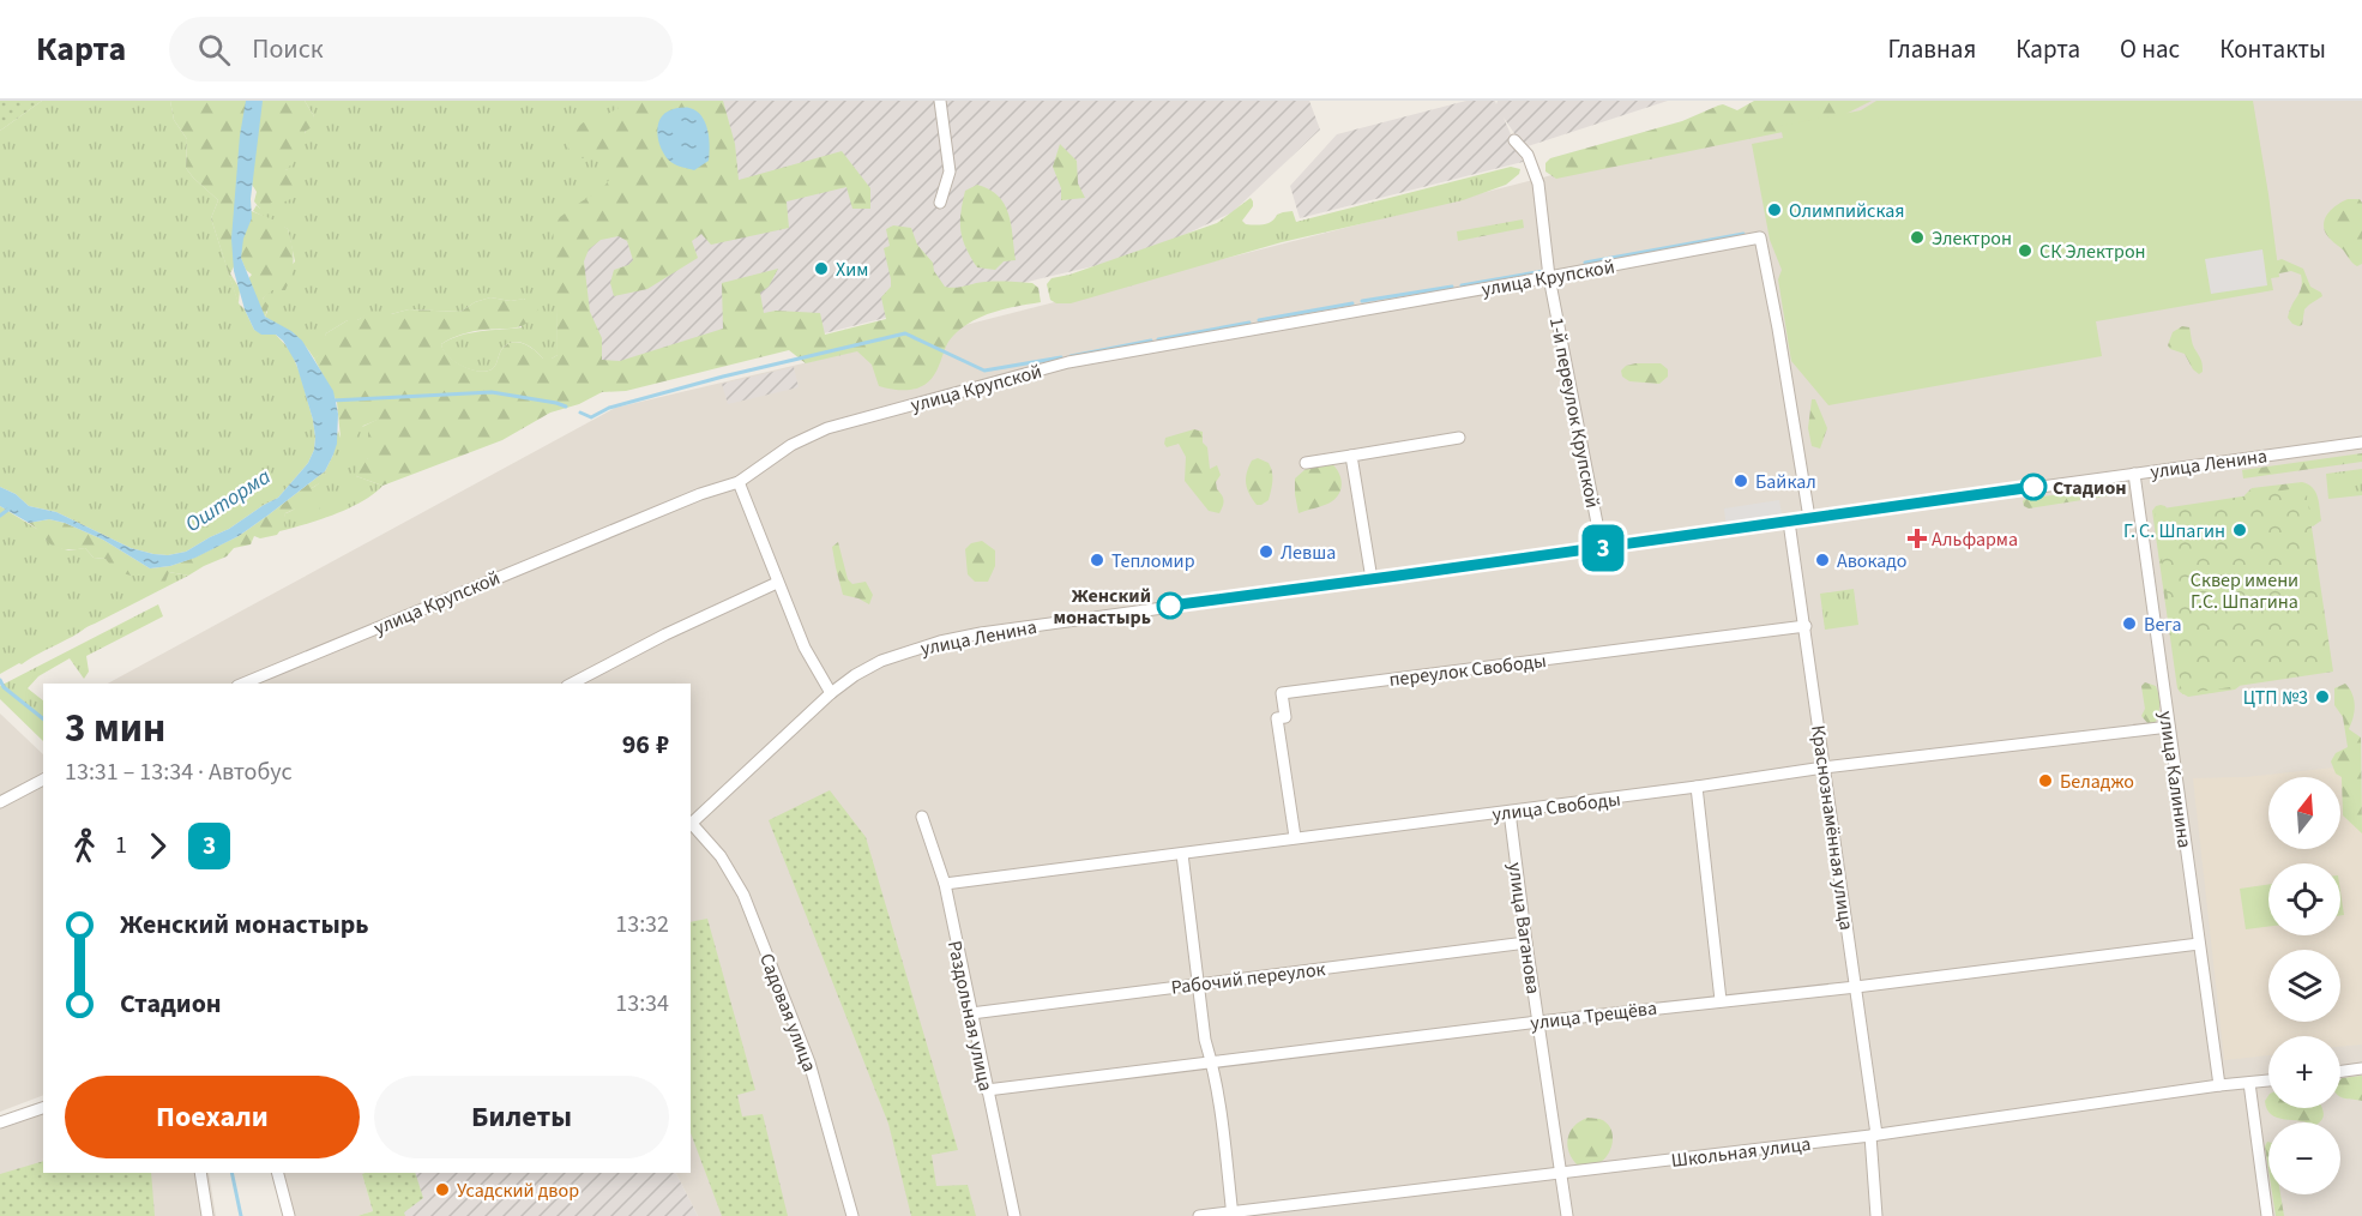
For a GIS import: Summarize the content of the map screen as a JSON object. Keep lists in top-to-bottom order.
{
  "streets": {
    "street": [
      "улица Крупской",
      "1-й переулок Крупской",
      "улица Ленина",
      "переулок Свободы",
      "улица Калинина",
      "улица Свободы",
      "Краснознамённая улица",
      "улица Ваганова",
      "Рабочий переулок",
      "Садовая улица",
      "улица Трещёва",
      "Раздольная улица",
      "Школьная улица"
    ]
  },
  "crossings": [
    ["улица Крупской", "1-й переулок Крупской"],
    ["улица Крупской", "улица Ленина"],
    ["1-й переулок Крупской", "улица Ленина"],
    ["улица Ленина", "улица Калинина"],
    ["улица Ленина", "Краснознамённая улица"],
    ["улица Ленина", "Садовая улица"],
    ["переулок Свободы", "улица Свободы"],
    ["переулок Свободы", "Краснознамённая улица"],
    ["улица Калинина", "улица Свободы"],
    ["улица Калинина", "улица Трещёва"],
    ["улица Калинина", "Школьная улица"],
    ["улица Свободы", "Краснознамённая улица"],
    ["улица Свободы", "улица Ваганова"],
    ["улица Свободы", "Раздольная улица"],
    ["Краснознамённая улица", "улица Трещёва"],
    ["Краснознамённая улица", "Школьная улица"],
    ["улица Ваганова", "Рабочий переулок"],
    ["улица Ваганова", "улица Трещёва"],
    ["улица Ваганова", "Школьная улица"],
    ["Рабочий переулок", "Раздольная улица"],
    ["улица Трещёва", "Раздольная улица"]
  ],
  "water": ["Ошторма"],
  "parks": ["Сквер имени Г.С. Шпагина"],
  "places": {
    "other": [
      "Олимпийская",
      "Электрон",
      "СК Электрон",
      "Хим",
      "Байкал",
      "Стадион",
      "Г. С. Шпагин",
      "Левша",
      "Тепломир",
      "Авокадо",
      "Женский монастырь",
      "Вега",
      "ЦТП №3",
      "Беладжо",
      "Усадский двор"
    ],
    "health": ["Альфарма"]
  },
  "lines": ["bus line 3"],
  "north": "top",
  "page": {
    "header": "Карта",
    "search": "Поиск",
    "nav": [
      "Главная",
      "Карта",
      "О нас",
      "Контакты"
    ],
    "on_map": "3",
    "heading": ["3 мин", "13:31 – 13:34 · Автобус", "96 ₽"],
    "map_buttons": ["+", "−"],
    "legs": ["1", "3"],
    "list": [
      {
        "name": "Женский монастырь",
        "value": "13:32"
      },
      {
        "name": "Стадион",
        "value": "13:34"
      }
    ],
    "buttons": ["Поехали", "Билеты"]
  }
}
